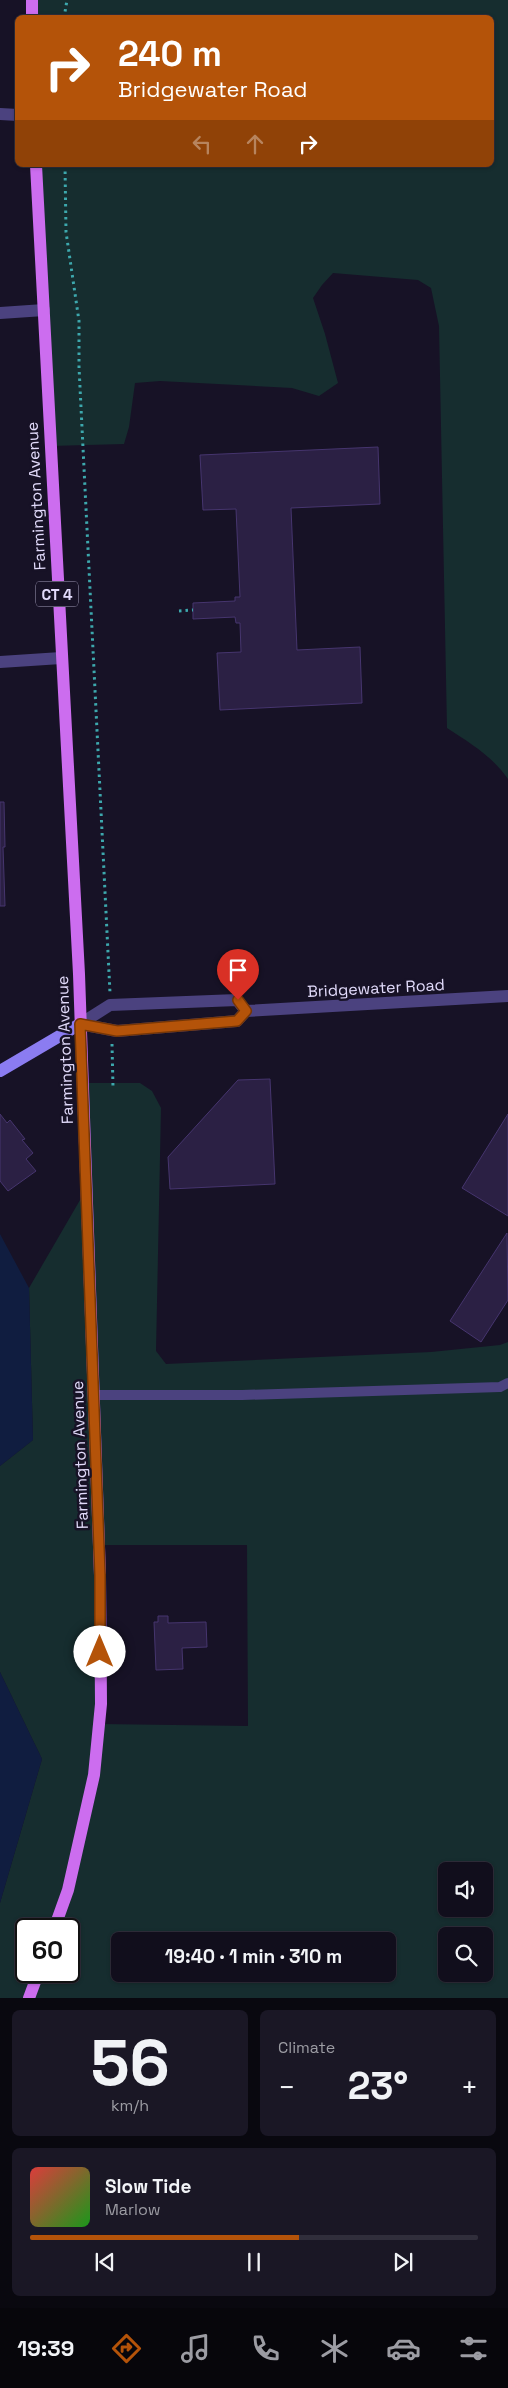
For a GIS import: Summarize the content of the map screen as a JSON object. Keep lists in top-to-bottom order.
{
  "streets": {
    "main road": ["Farmington Avenue", "CT 4"],
    "street": ["Bridgewater Road"]
  },
  "crossings": [
    ["Farmington Avenue", "Bridgewater Road"]
  ],
  "page": {
    "turn": ["240 m", "Bridgewater Road"],
    "limit": "60",
    "trip": "19:40 · 1 min · 310 m",
    "tile": [
      ["56", "km/h"],
      "Climate"
    ],
    "heat": ["−", "23°", "+"],
    "song": ["Slow Tide", "Marlow"],
    "tabs": "19:39"
  }
}
